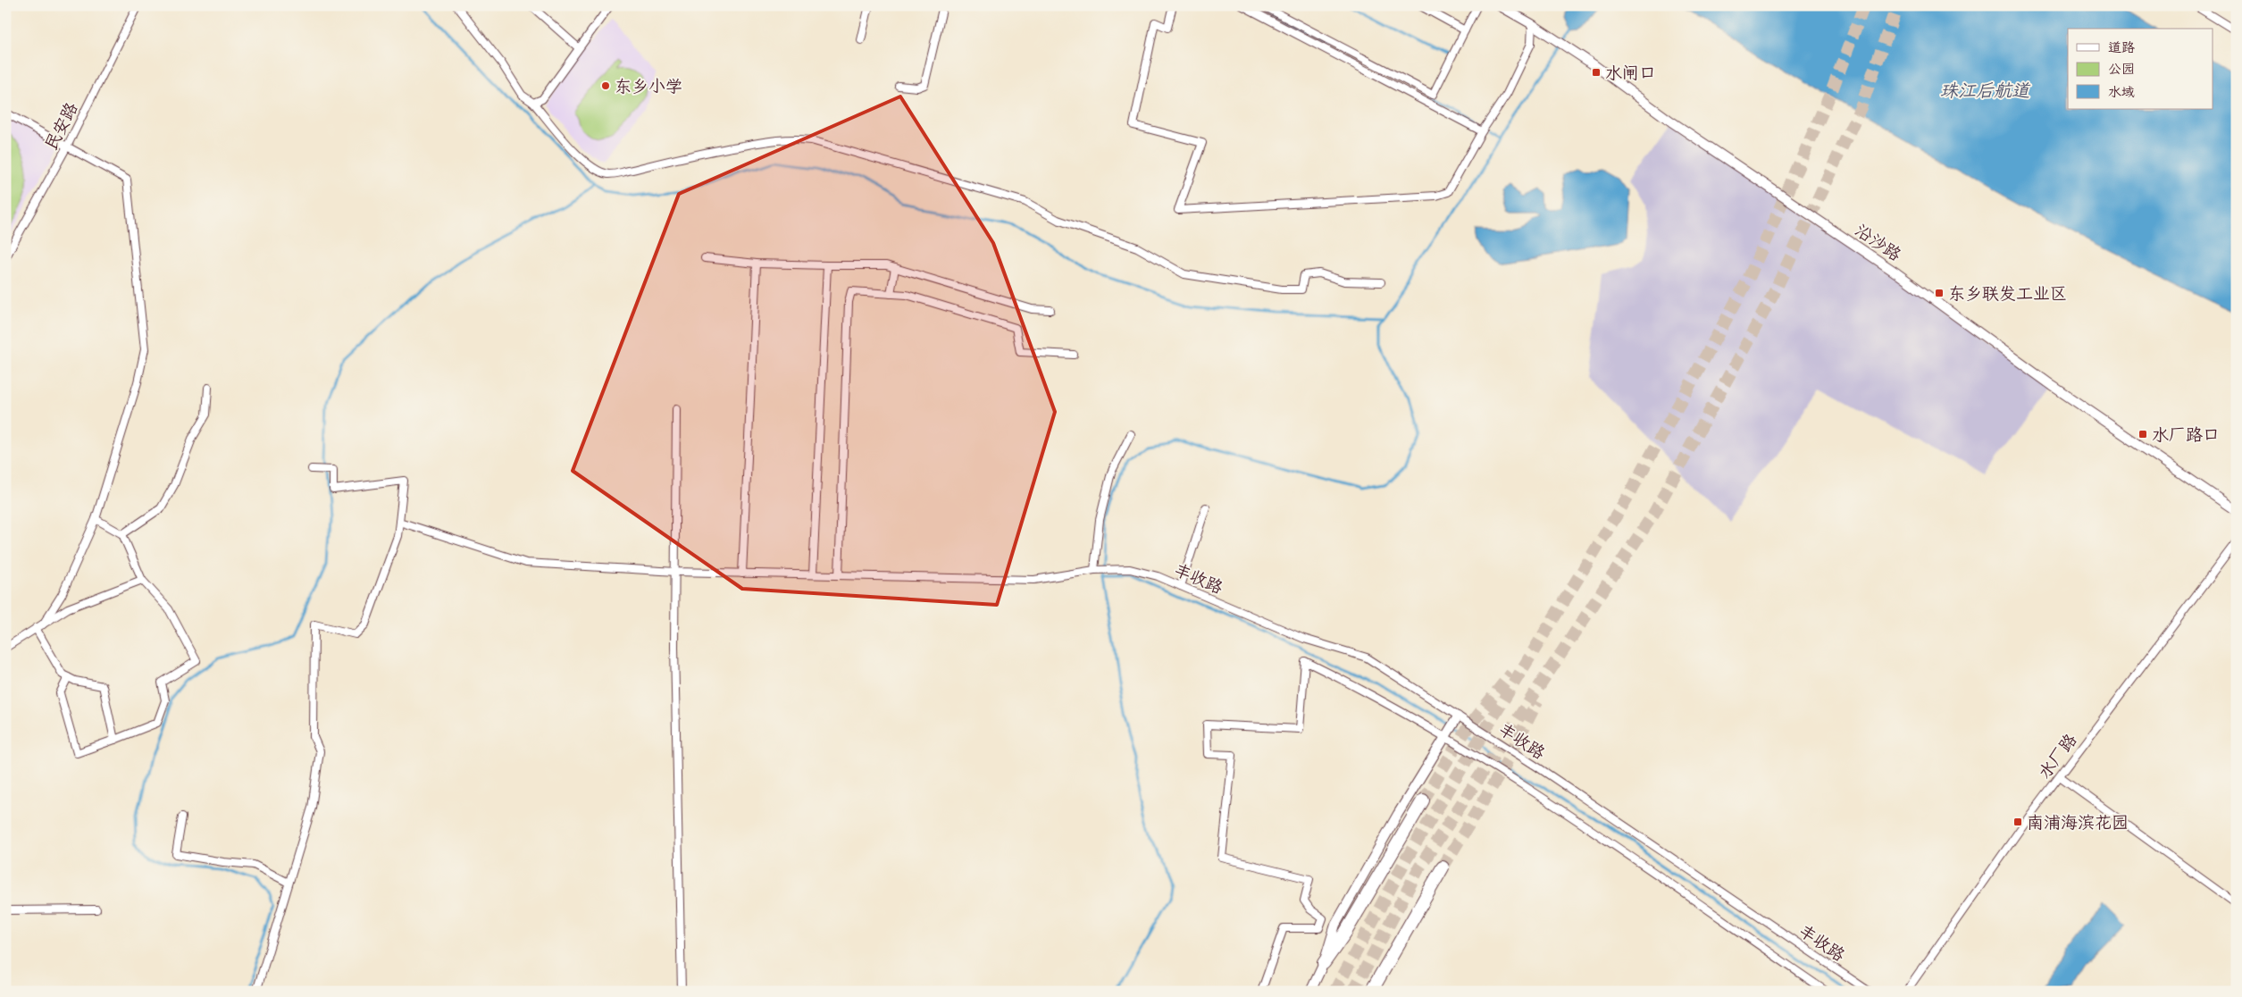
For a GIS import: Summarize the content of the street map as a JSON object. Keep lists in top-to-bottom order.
{
  "streets": {
    "street": [
      "民安路",
      "沿沙路",
      "丰收路",
      "水厂路"
    ]
  },
  "water": ["珠江后航道"],
  "places": {
    "transit": [
      "水闸口",
      "东乡联发工业区",
      "水厂路口",
      "南浦海滨花园"
    ],
    "other": ["东乡小学"]
  },
  "legend": ["道路", "公园", "水域"]
}
